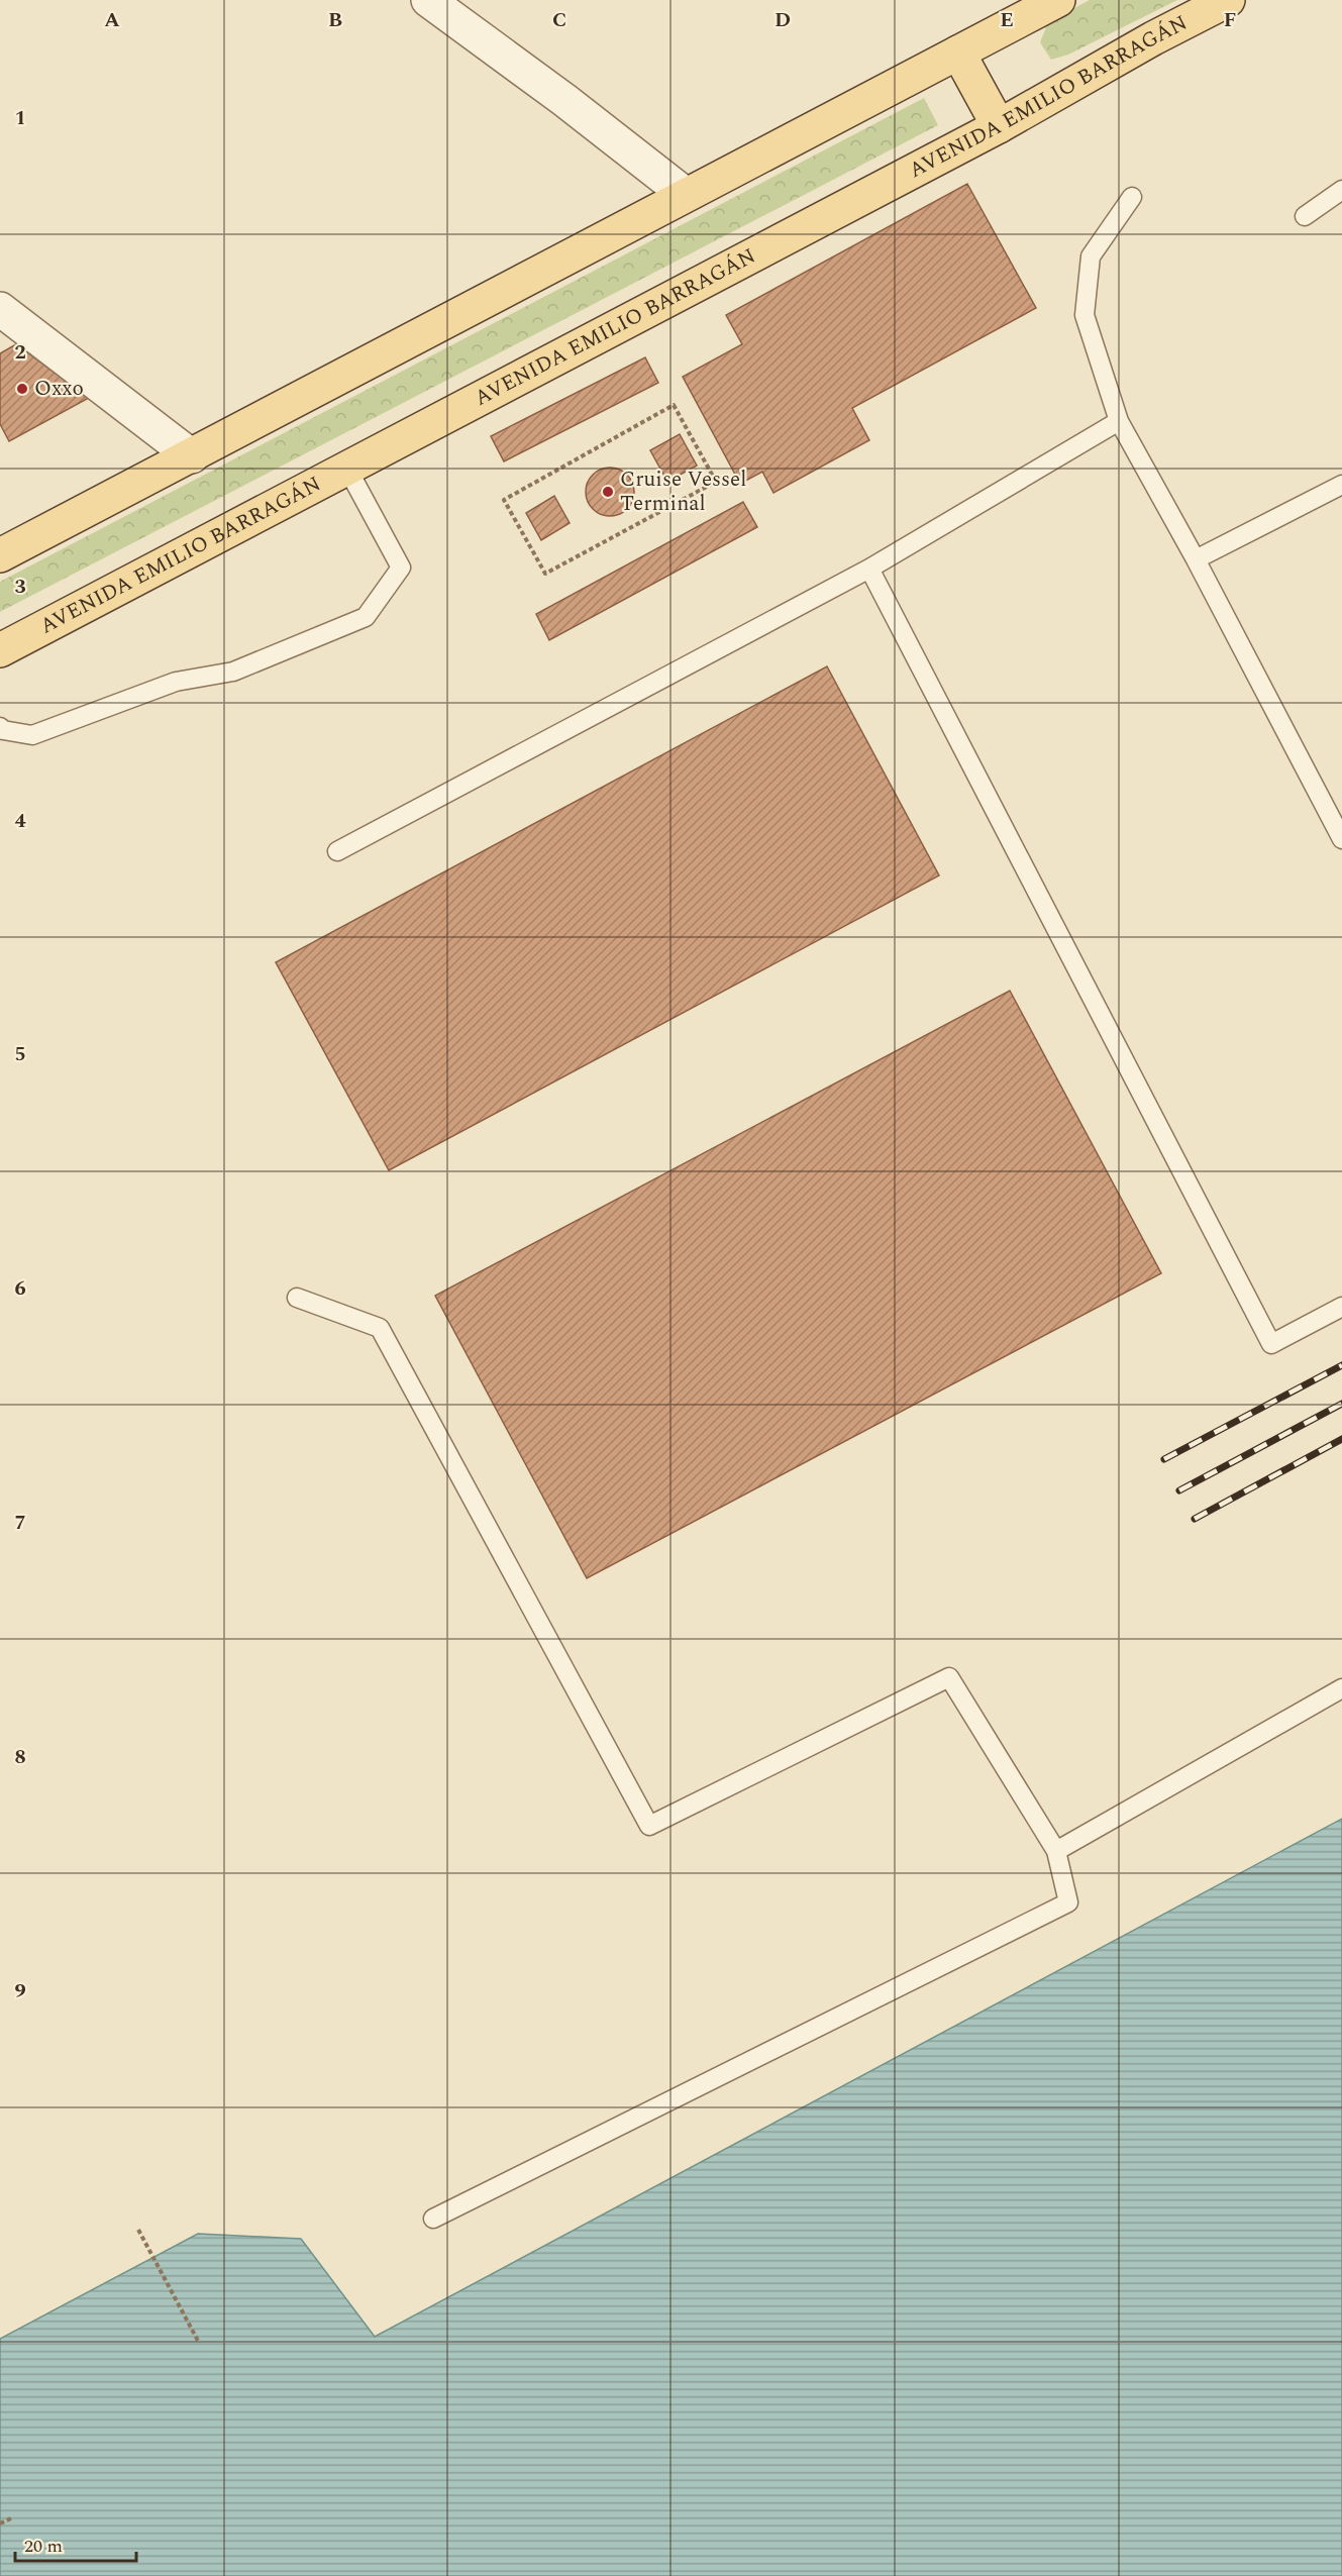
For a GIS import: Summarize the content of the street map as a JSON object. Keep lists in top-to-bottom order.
{
  "streets": {
    "main road": ["AVENIDA EMILIO BARRAGÁN"]
  },
  "places": ["Oxxo", "Cruise Vessel Terminal"],
  "scale_bar": "20 m",
  "grid": {
    "columns": [
      "A",
      "B",
      "C",
      "D",
      "E",
      "F"
    ],
    "rows": [
      "1",
      "2",
      "3",
      "4",
      "5",
      "6",
      "7",
      "8",
      "9"
    ]
  }
}
